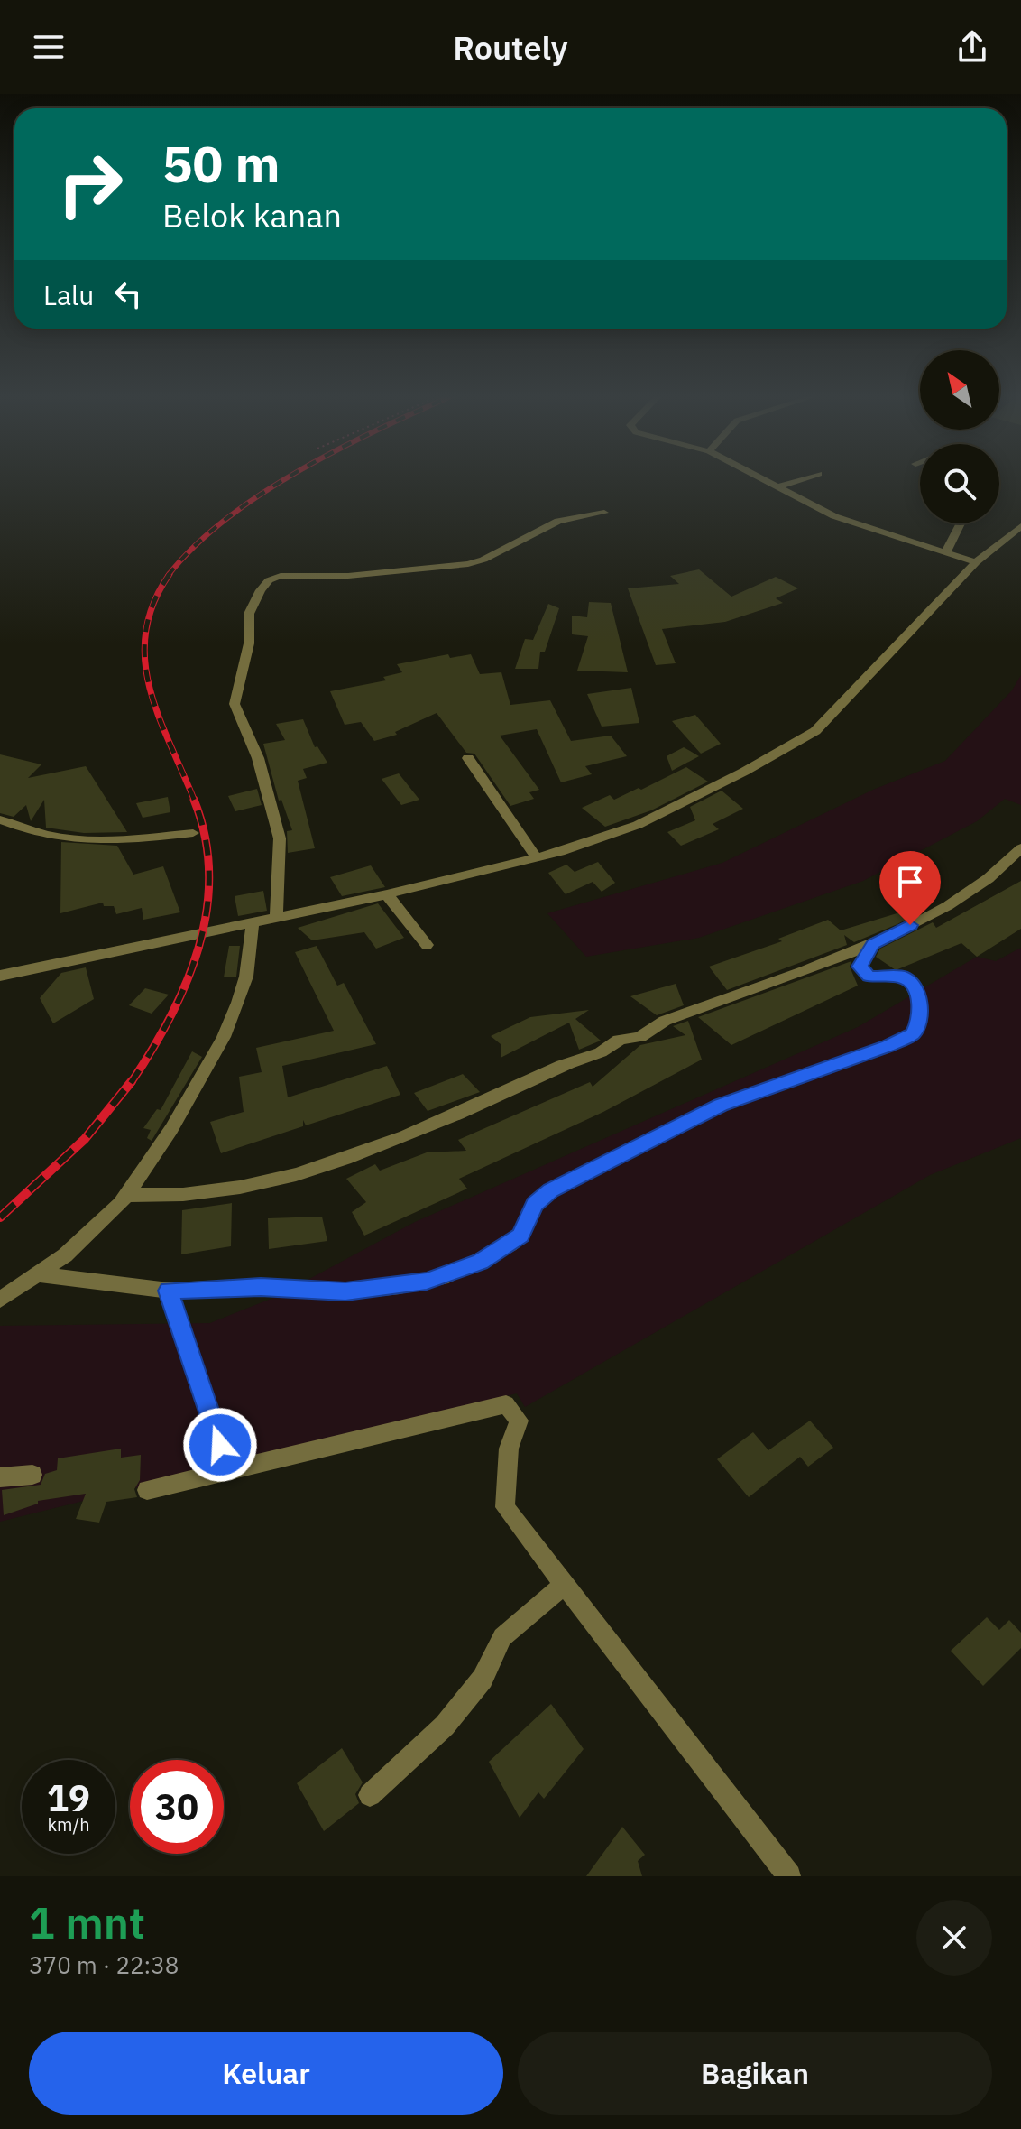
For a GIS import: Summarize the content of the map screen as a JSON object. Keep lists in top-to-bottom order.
{
  "north": "top left",
  "page": {
    "header": "Routely",
    "turn": ["50 m", "Belok kanan"],
    "then": "Lalu",
    "speed": "19 km/h",
    "limit": "30",
    "heading": ["1 mnt", "370 m · 22:38"],
    "buttons": ["Keluar", "Bagikan"]
  }
}
